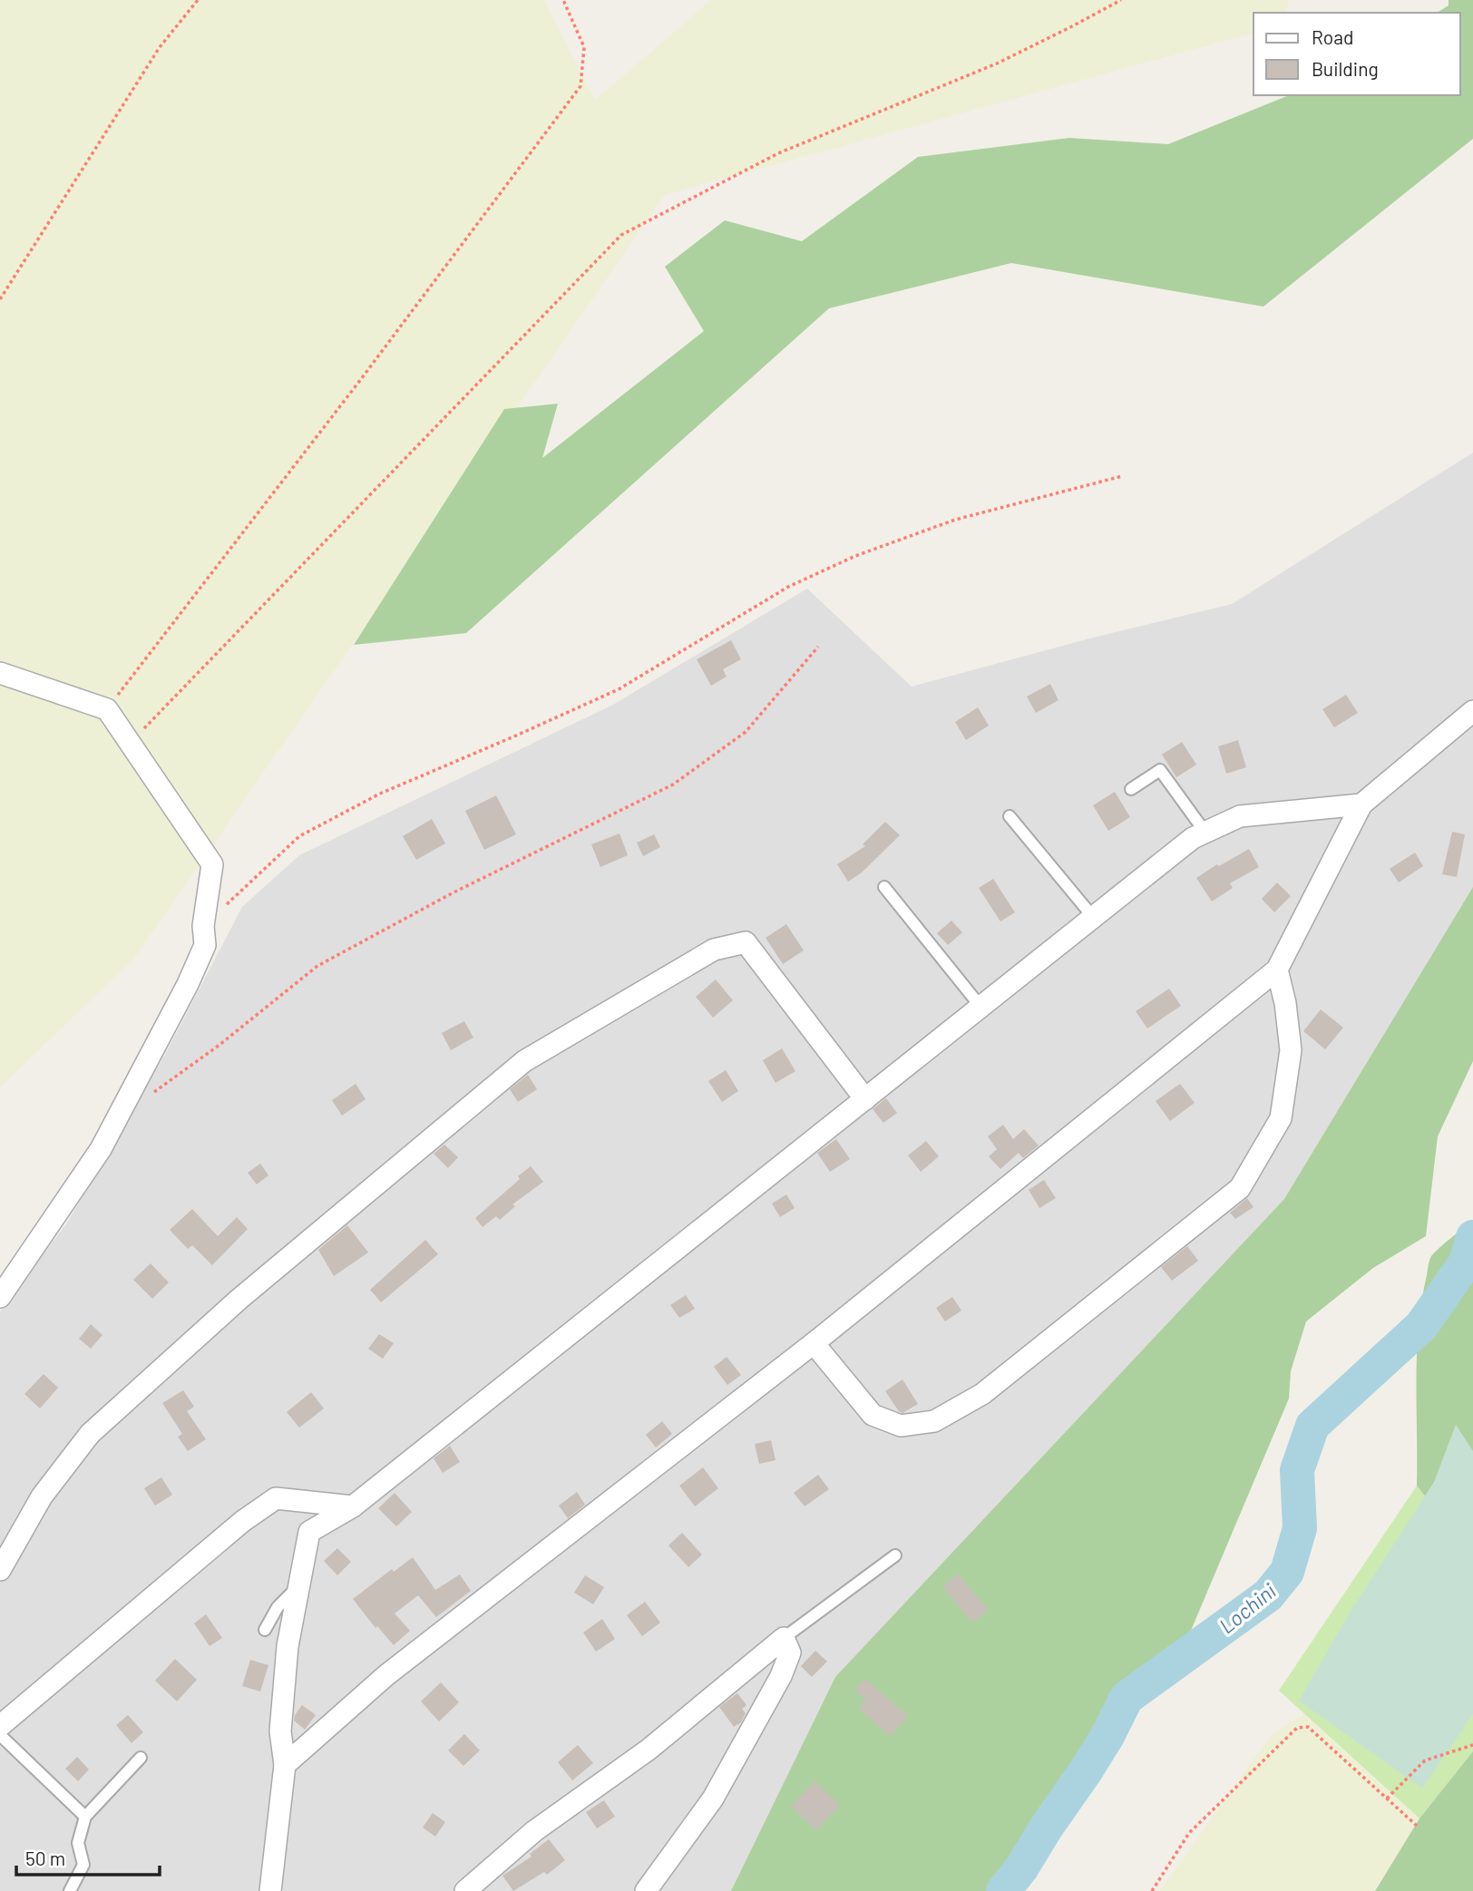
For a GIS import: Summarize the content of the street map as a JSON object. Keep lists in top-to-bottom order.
{
  "water": ["Lochini"],
  "legend": ["Road", "Building"],
  "scale_bar": "50 m"
}
